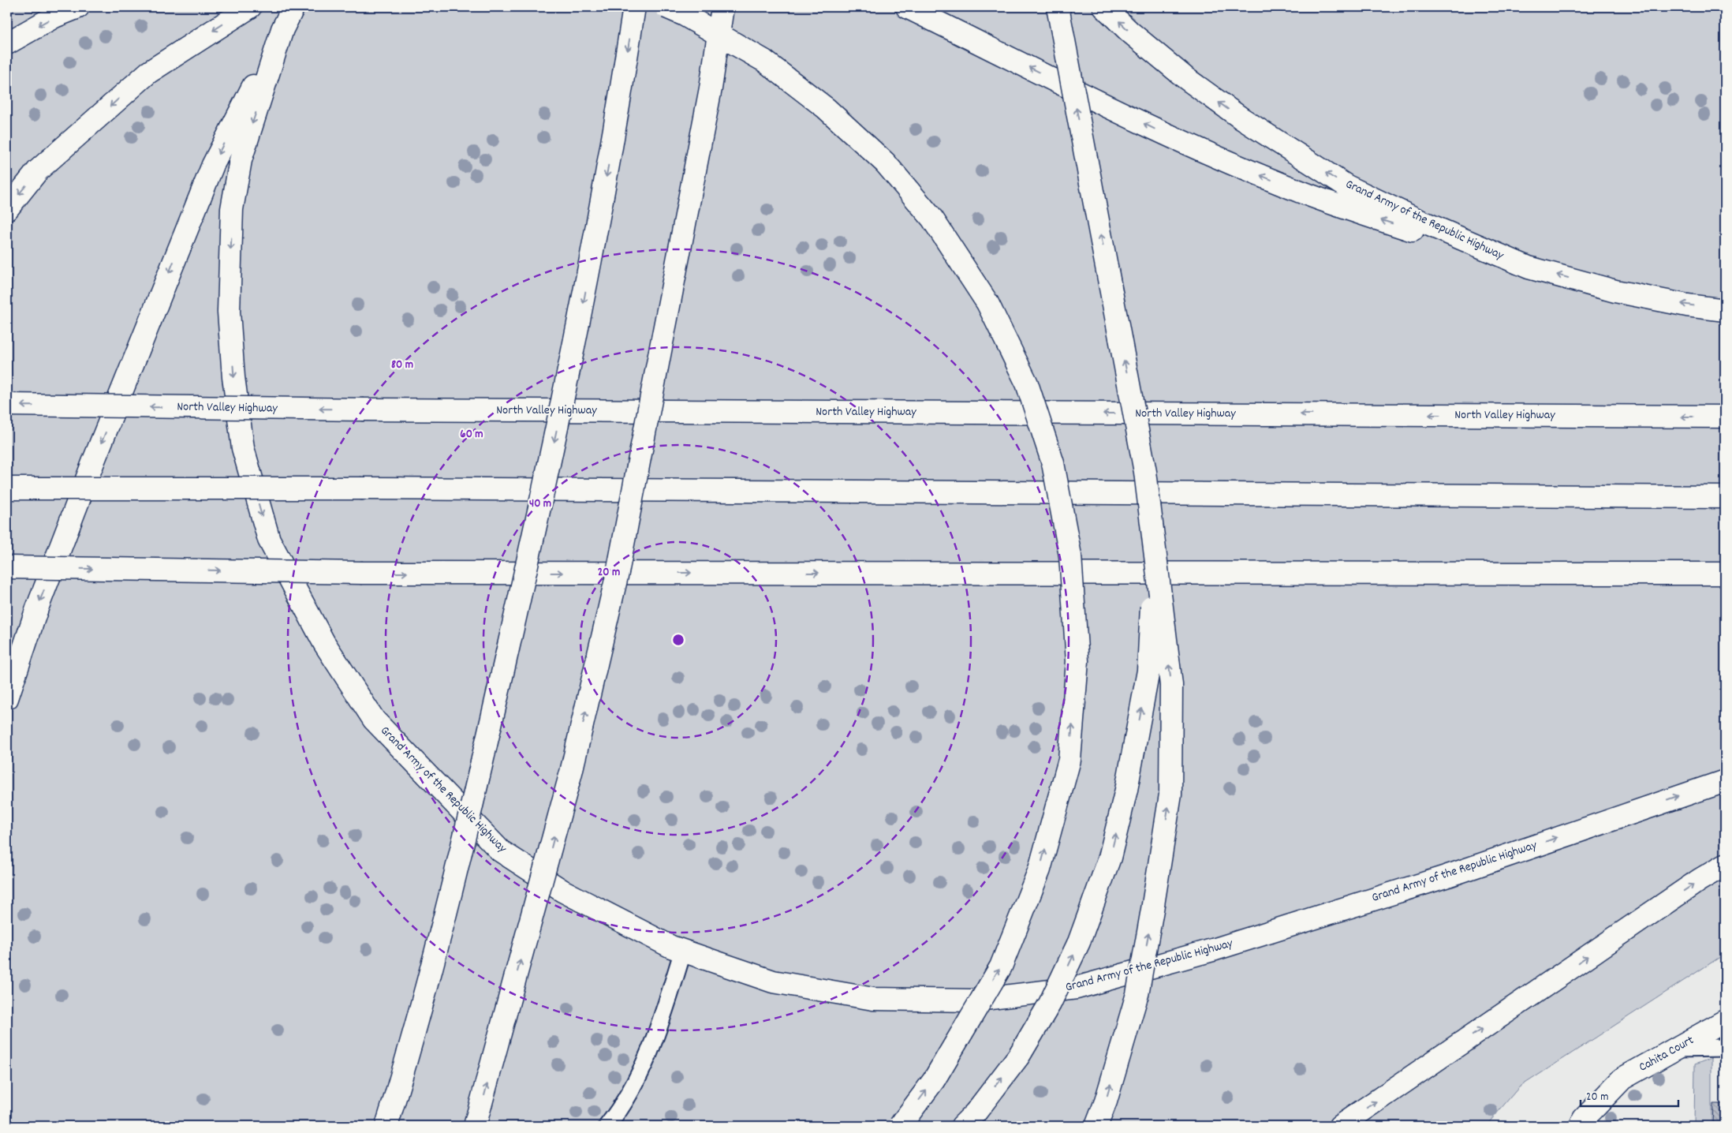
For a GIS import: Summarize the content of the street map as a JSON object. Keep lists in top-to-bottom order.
{
  "streets": {
    "main road": ["Grand Army of the Republic Highway", "North Valley Highway", "Cahita Court"]
  },
  "scale_bar": "20 m",
  "rings": [
    "80 m",
    "60 m",
    "40 m",
    "20 m"
  ]
}
